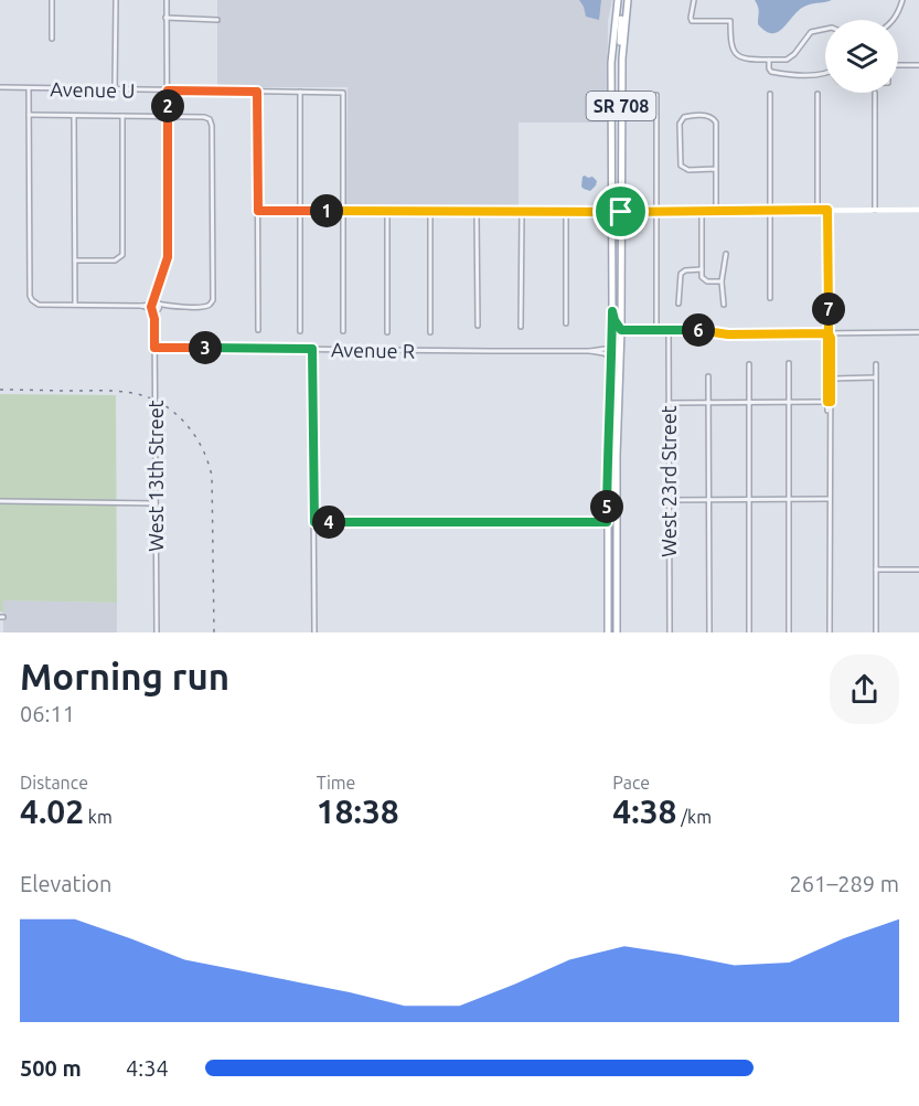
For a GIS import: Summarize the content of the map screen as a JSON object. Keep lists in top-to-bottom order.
{
  "streets": {
    "main road": ["SR 708"],
    "street": [
      "Avenue U",
      "Avenue R",
      "West 13th Street",
      "West 23rd Street"
    ]
  },
  "crossings": [
    ["SR 708", "Avenue R"],
    ["Avenue R", "West 13th Street"]
  ],
  "page": {
    "pins": [
      "2",
      "1",
      "7",
      "6",
      "3",
      "5",
      "4"
    ],
    "heading": ["Morning run", "06:11"],
    "stats": [
      ["Distance", "4.02 km"],
      ["Time", "18:38"],
      ["Pace", "4:38 /km"]
    ],
    "chart": ["Elevation", "261–289 m"],
    "list": [
      {
        "name": "500 m",
        "note": "4:34"
      }
    ]
  }
}
